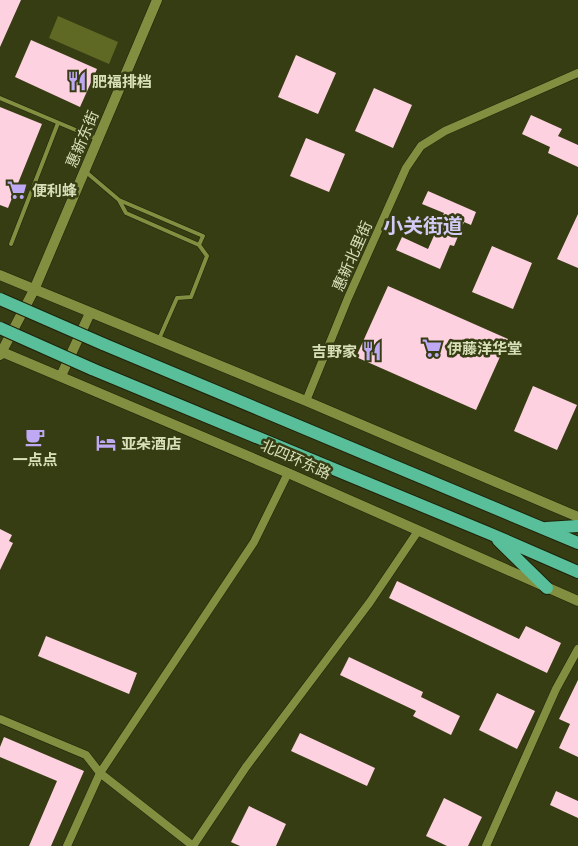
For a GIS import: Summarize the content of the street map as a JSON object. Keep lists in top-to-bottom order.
{
  "streets": {
    "highway": ["北四环东路"],
    "street": ["惠新东街", "惠新北里街"]
  },
  "districts": ["小关街道"],
  "places": {
    "restaurant": ["肥福排档", "吉野家"],
    "supermarket": ["便利蜂", "伊藤洋华堂"],
    "cafe": ["一点点"],
    "hotel": ["亚朵酒店"]
  }
}
